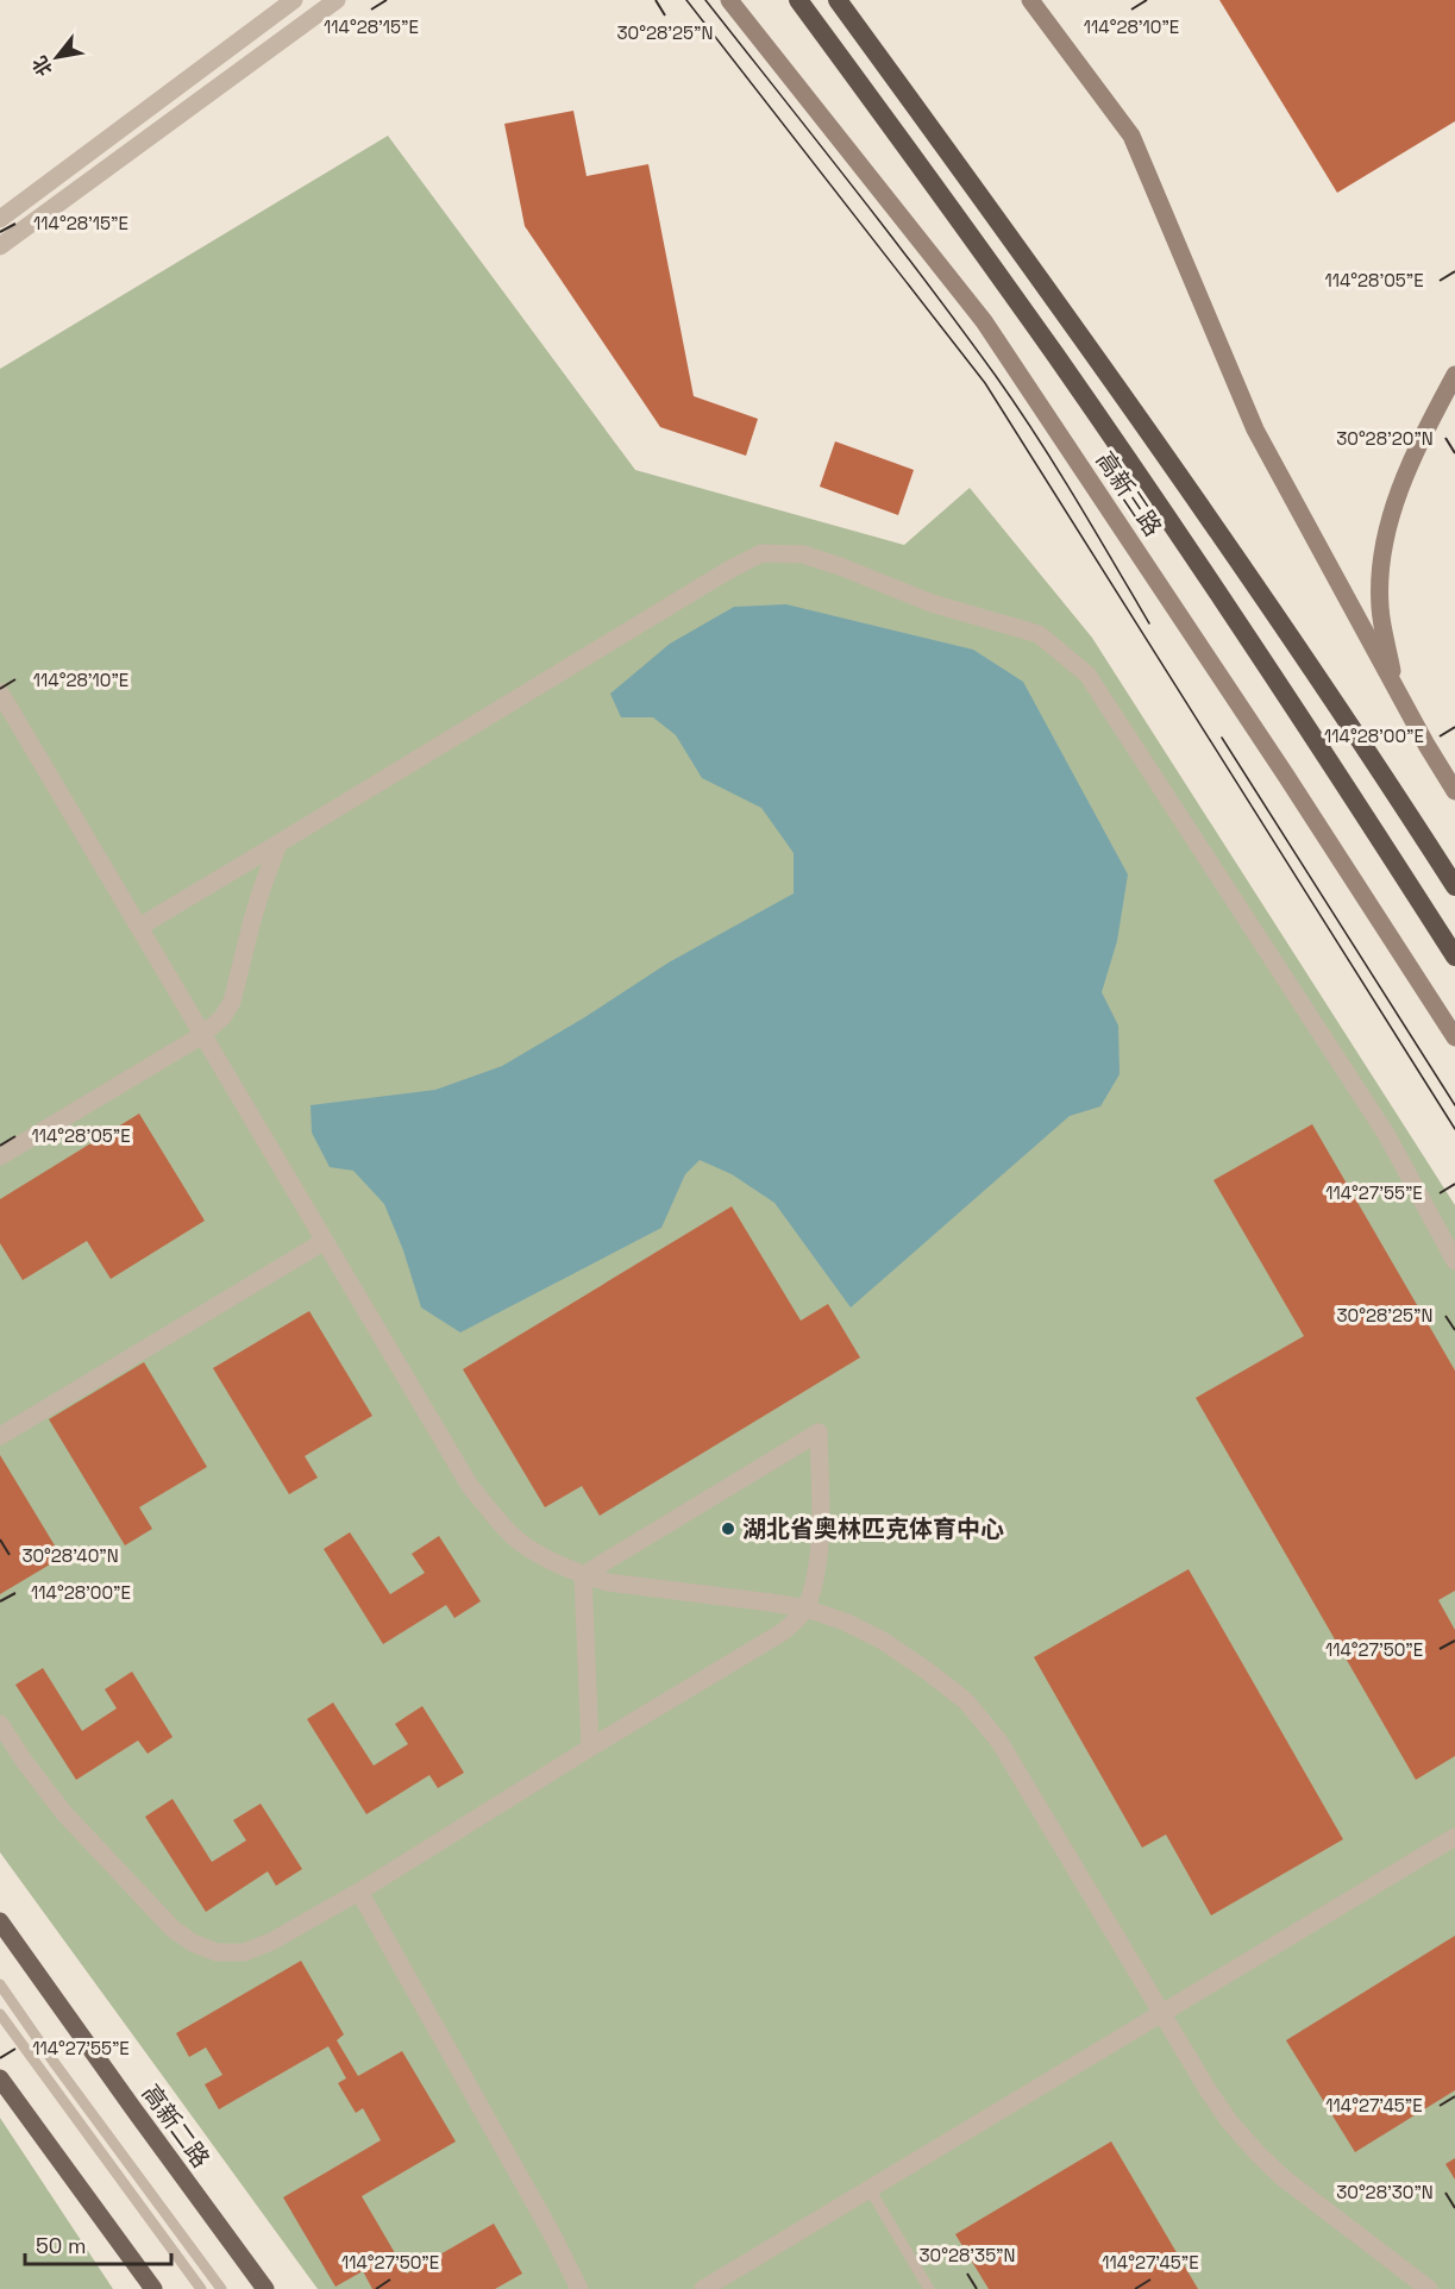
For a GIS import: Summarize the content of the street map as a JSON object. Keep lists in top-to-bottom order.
{
  "streets": {
    "highway": ["高新三路"],
    "main road": ["高新二路"]
  },
  "places": ["湖北省奥林匹克体育中心"],
  "scale_bar": "50 m",
  "north": "bottom left",
  "coordinates": [
    "114°28'15\"E",
    "114°28'10\"E",
    "30°28'25\"N",
    "114°28'05\"E",
    "30°28'20\"N",
    "114°28'00\"E",
    "114°27'55\"E",
    "30°28'40\"N",
    "114°27'50\"E",
    "114°27'45\"E",
    "30°28'30\"N",
    "30°28'35\"N"
  ]
}
